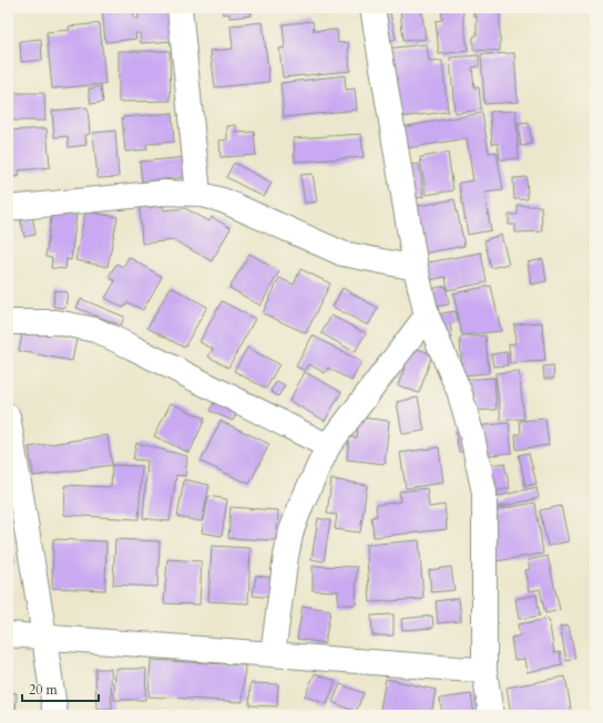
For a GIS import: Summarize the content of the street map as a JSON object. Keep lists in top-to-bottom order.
{
  "scale_bar": "20 m"
}
